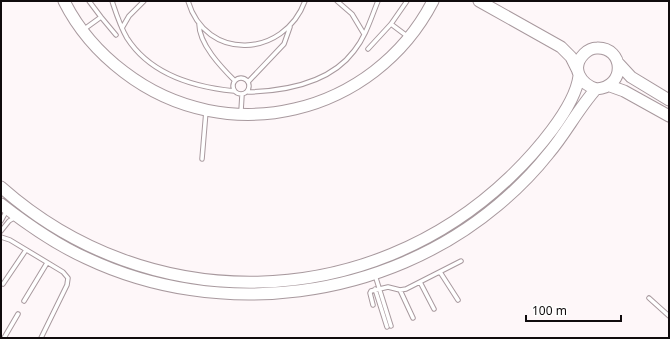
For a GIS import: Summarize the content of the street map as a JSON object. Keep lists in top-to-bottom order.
{
  "scale_bar": "100 m"
}
